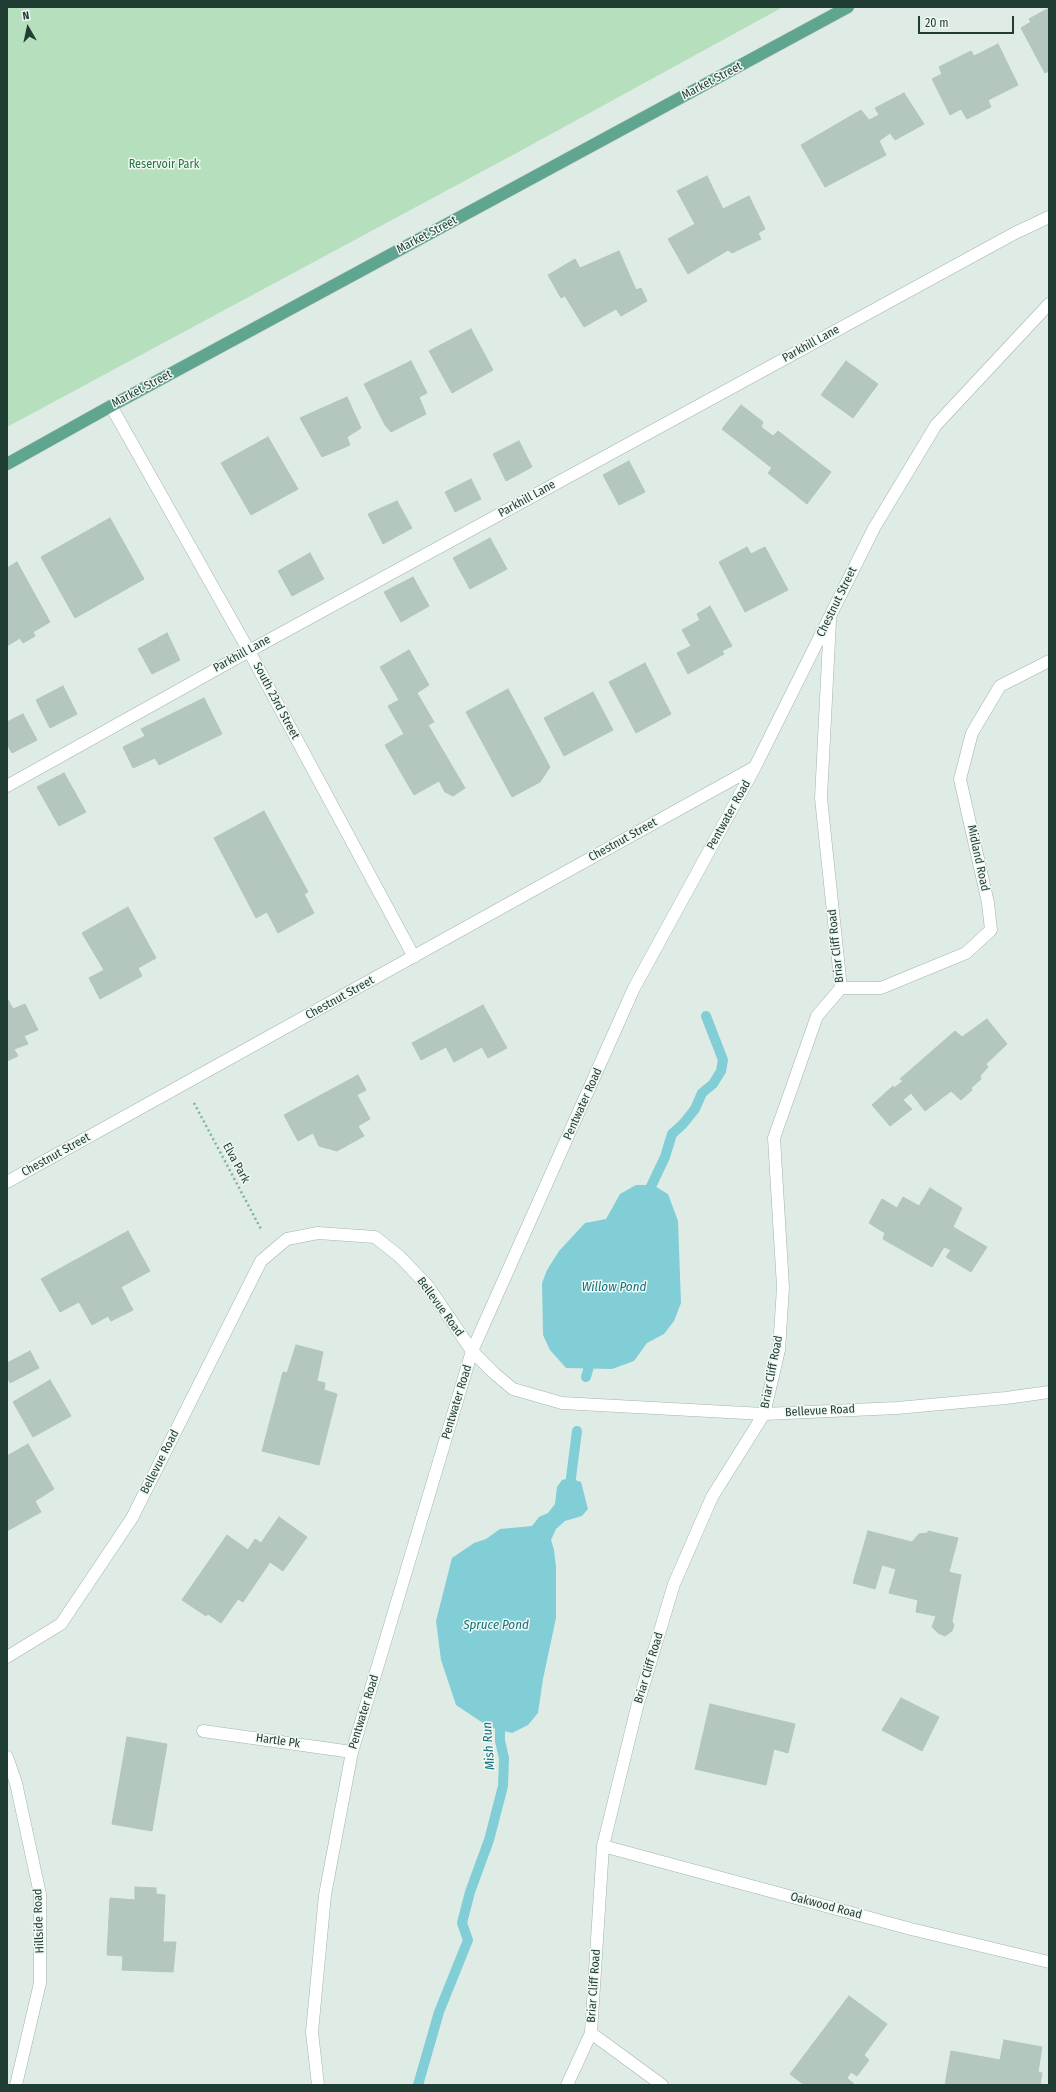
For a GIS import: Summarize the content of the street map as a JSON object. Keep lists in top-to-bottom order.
{
  "streets": {
    "main road": ["Market Street"],
    "street": [
      "Parkhill Lane",
      "Chestnut Street",
      "South 23rd Street",
      "Pentwater Road",
      "Midland Road",
      "Briar Cliff Road",
      "Bellevue Road",
      "Hartle Pk",
      "Oakwood Road",
      "Hillside Road"
    ],
    "path": ["Elva Park"]
  },
  "crossings": [
    ["Market Street", "South 23rd Street"],
    ["Parkhill Lane", "South 23rd Street"],
    ["Chestnut Street", "South 23rd Street"],
    ["Chestnut Street", "Pentwater Road"],
    ["Chestnut Street", "Briar Cliff Road"],
    ["Chestnut Street", "Elva Park"],
    ["Pentwater Road", "Bellevue Road"],
    ["Pentwater Road", "Hartle Pk"],
    ["Midland Road", "Briar Cliff Road"],
    ["Briar Cliff Road", "Bellevue Road"],
    ["Briar Cliff Road", "Oakwood Road"],
    ["Elva Park", "Bellevue Road"]
  ],
  "water": ["Willow Pond", "Spruce Pond", "Mish Run"],
  "parks": ["Reservoir Park"],
  "scale_bar": "20 m",
  "north": "top"
}
